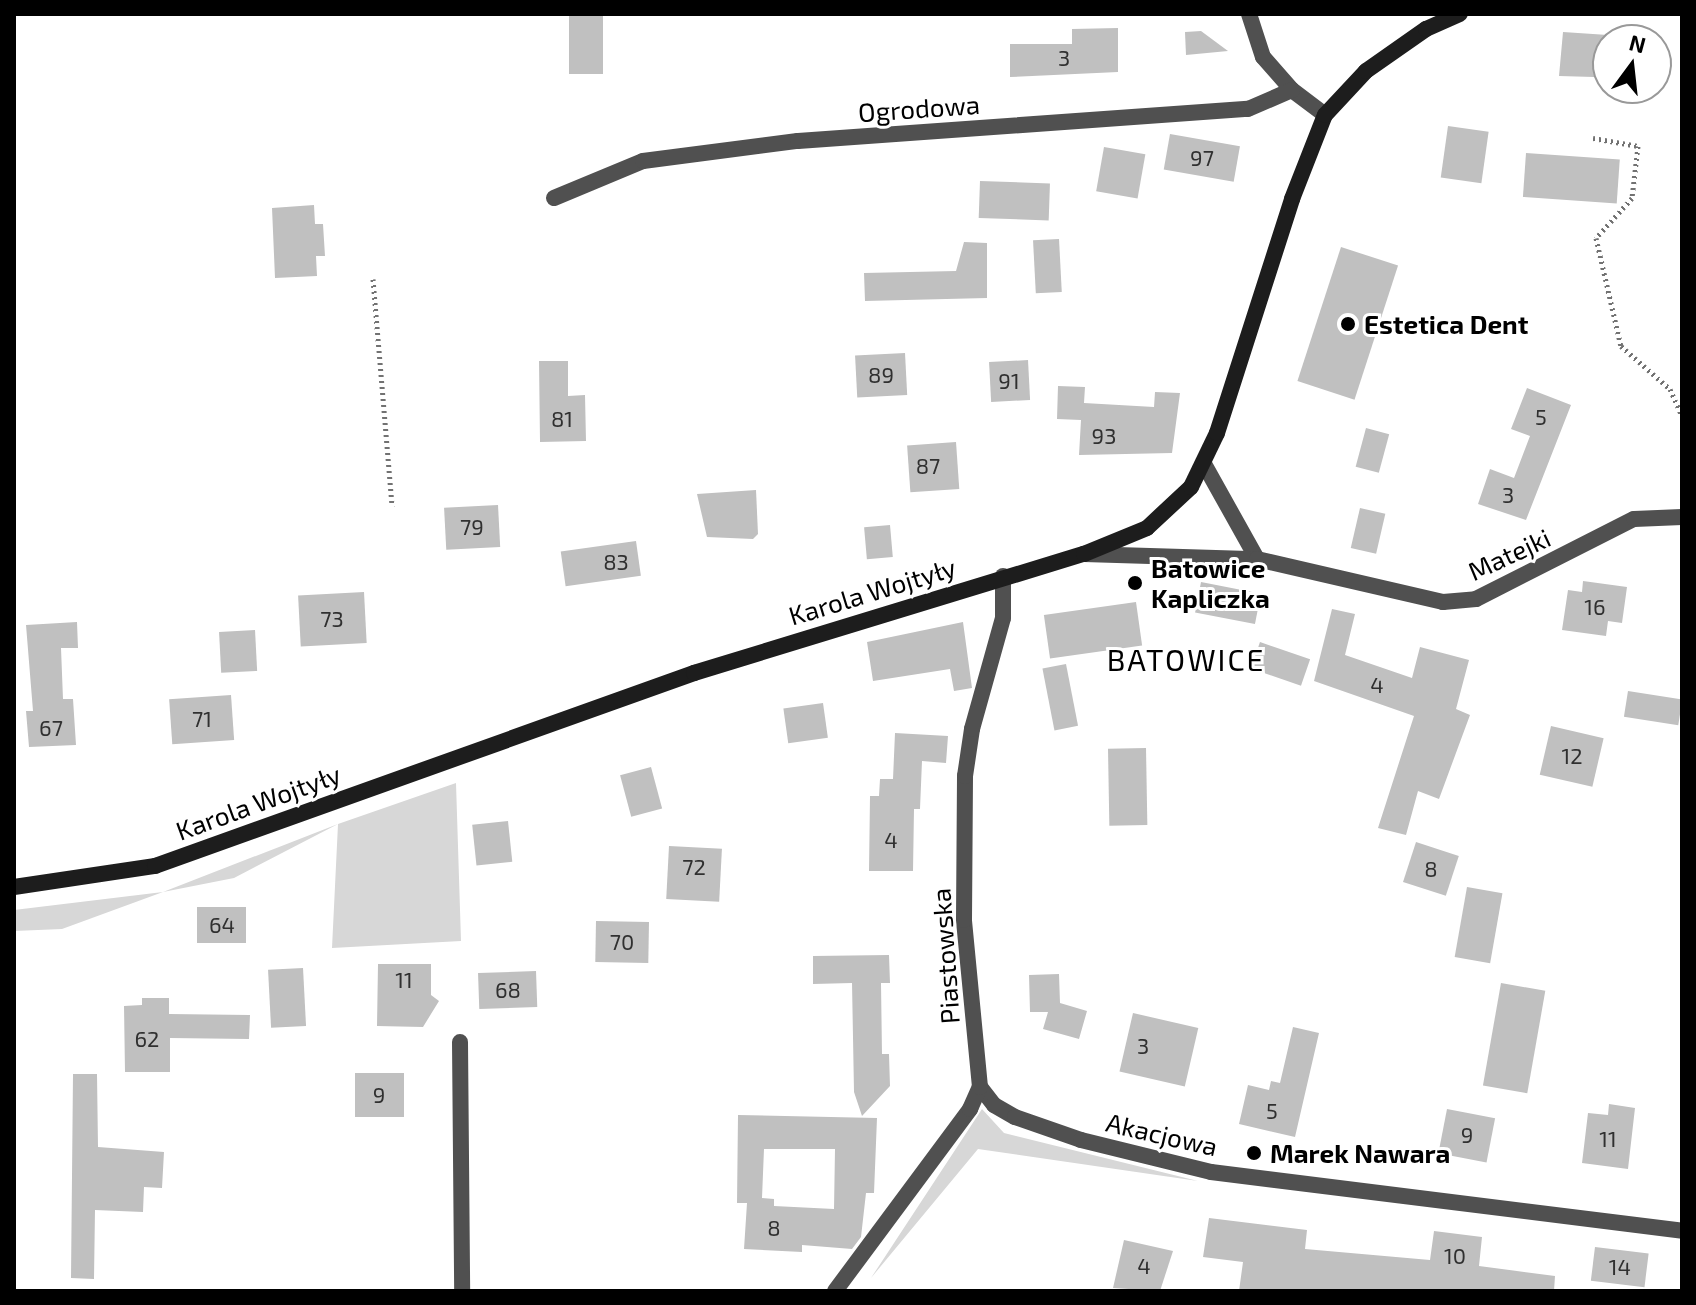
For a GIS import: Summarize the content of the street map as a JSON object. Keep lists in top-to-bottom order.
{
  "streets": {
    "street": [
      "Ogrodowa",
      "Matejki",
      "Karola Wojtyły",
      "Piastowska",
      "Akacjowa"
    ]
  },
  "crossings": [
    ["Matejki", "Karola Wojtyły"],
    ["Karola Wojtyły", "Piastowska"],
    ["Piastowska", "Akacjowa"]
  ],
  "districts": ["BATOWICE"],
  "places": ["Estetica Dent", "Batowice Kapliczka", "Marek Nawara"],
  "house_numbers": [
    "3",
    "97",
    "89",
    "91",
    "5",
    "81",
    "93",
    "87",
    "3",
    "79",
    "83",
    "16",
    "73",
    "4",
    "71",
    "67",
    "12",
    "4",
    "72",
    "8",
    "64",
    "70",
    "11",
    "68",
    "62",
    "3",
    "9",
    "5",
    "9",
    "11",
    "8",
    "10",
    "4",
    "14"
  ],
  "north": "top"
}
